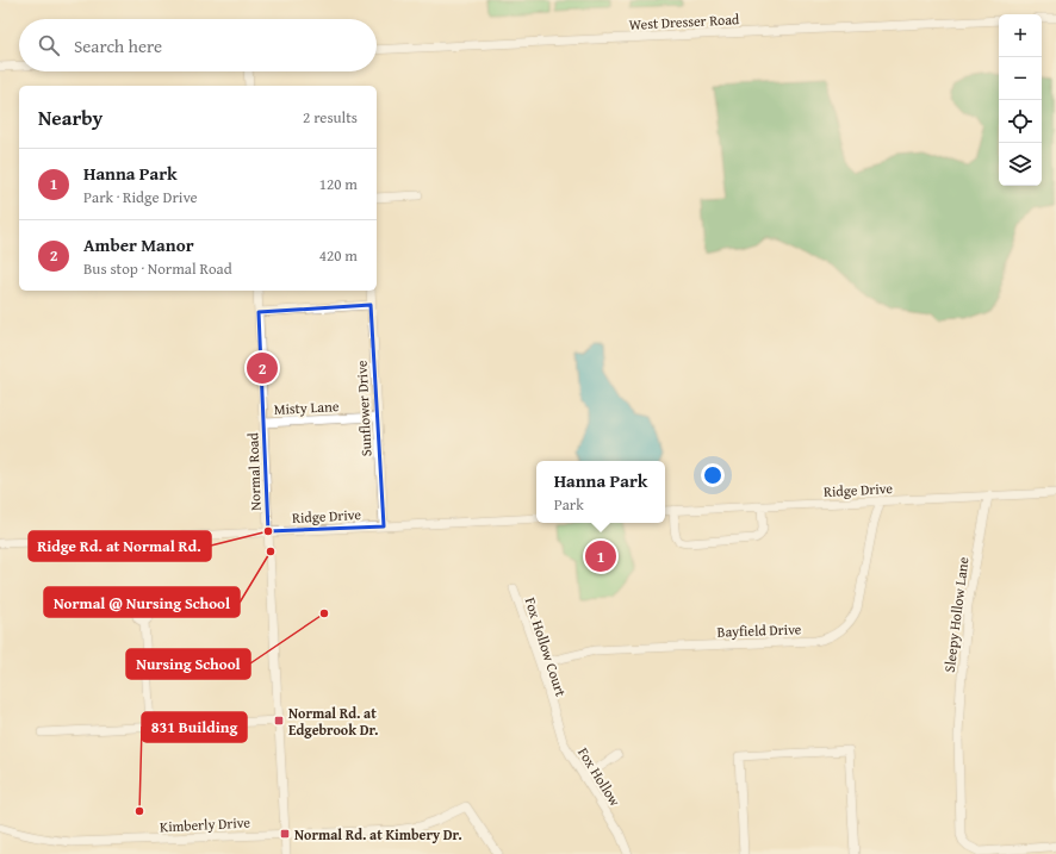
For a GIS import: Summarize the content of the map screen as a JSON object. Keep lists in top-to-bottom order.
{
  "streets": {
    "street": [
      "West Dresser Road",
      "Misty Lane",
      "Sunflower Drive",
      "Normal Road",
      "Ridge Drive",
      "Sleepy Hollow Lane",
      "Bayfield Drive",
      "Fox Hollow Court",
      "Fox Hollow",
      "Kimberly Drive"
    ]
  },
  "crossings": [
    ["Misty Lane", "Sunflower Drive"],
    ["Misty Lane", "Normal Road"],
    ["Sunflower Drive", "Ridge Drive"],
    ["Normal Road", "Ridge Drive"],
    ["Normal Road", "Kimberly Drive"],
    ["Ridge Drive", "Sleepy Hollow Lane"],
    ["Ridge Drive", "Bayfield Drive"],
    ["Bayfield Drive", "Fox Hollow Court"],
    ["Fox Hollow Court", "Fox Hollow"]
  ],
  "places": {
    "other": [
      "Ridge Rd. at Normal Rd.",
      "Normal @ Nursing School",
      "Nursing School",
      "831 Building"
    ],
    "transit": ["Normal Rd. at Edgebrook Dr.", "Normal Rd. at Kimbery Dr."]
  },
  "page": {
    "map_buttons": ["+", "−"],
    "search": "Search here",
    "heading": ["Nearby", "2 results"],
    "list": [
      {
        "mark": "1",
        "name": "Hanna Park",
        "note": "Park · Ridge Drive",
        "value": "120 m"
      },
      {
        "mark": "2",
        "name": "Amber Manor",
        "note": "Bus stop · Normal Road",
        "value": "420 m"
      }
    ],
    "pins": ["2", "1"],
    "popup": ["Hanna Park", "Park"]
  }
}
